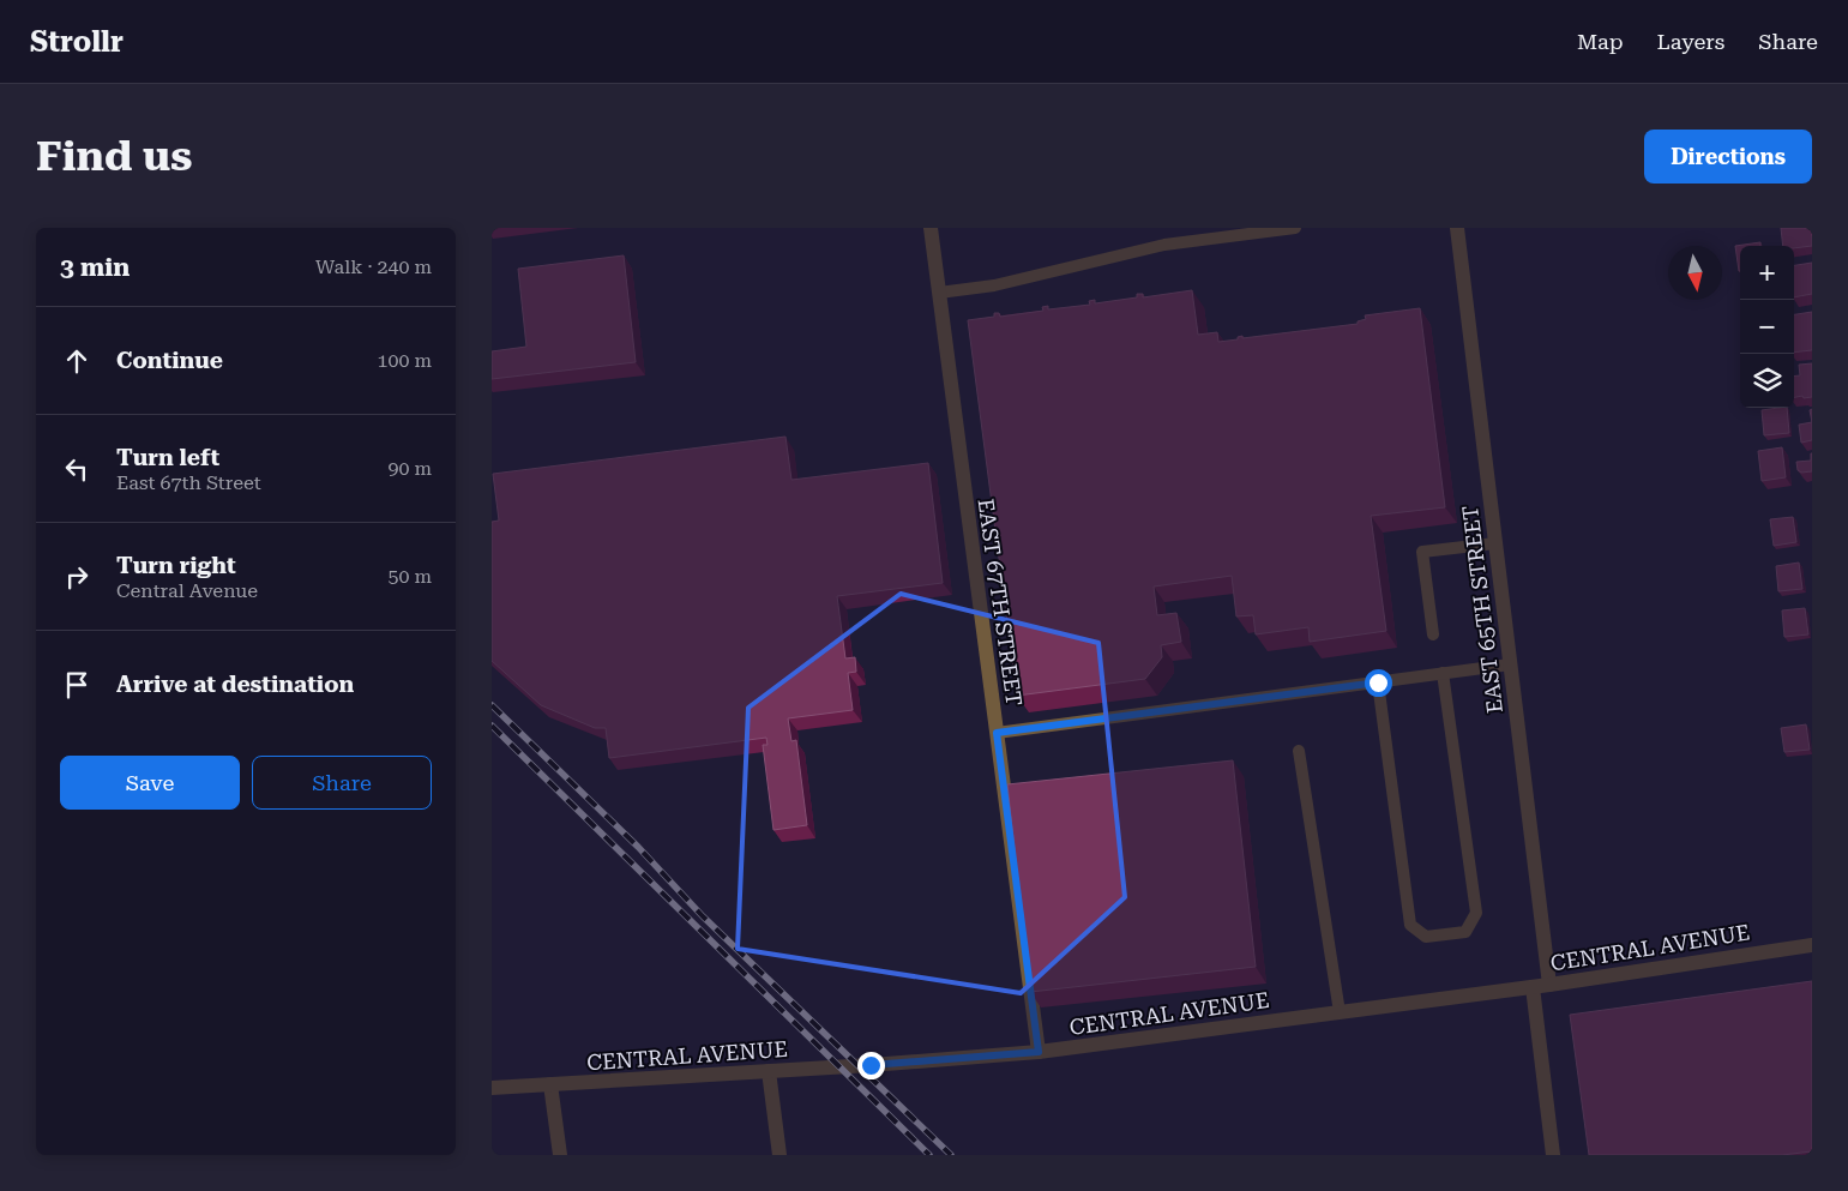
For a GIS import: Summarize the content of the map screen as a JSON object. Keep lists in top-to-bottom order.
{
  "streets": {
    "street": ["EAST 67TH STREET", "EAST 65TH STREET", "CENTRAL AVENUE"]
  },
  "crossings": [
    ["EAST 67TH STREET", "CENTRAL AVENUE"],
    ["EAST 65TH STREET", "CENTRAL AVENUE"]
  ],
  "north": "bottom",
  "page": {
    "header": "Strollr",
    "nav": ["Map", "Layers", "Share"],
    "buttons": [
      "Directions",
      ["Save", "Share"]
    ],
    "title": "Find us",
    "heading": ["3 min", "Walk · 240 m"],
    "map_buttons": ["+", "−"],
    "list": [
      ["Continue", "100 m"],
      ["Turn left", "East 67th Street", "90 m"],
      ["Turn right", "Central Avenue", "50 m"],
      "Arrive at destination"
    ]
  }
}
